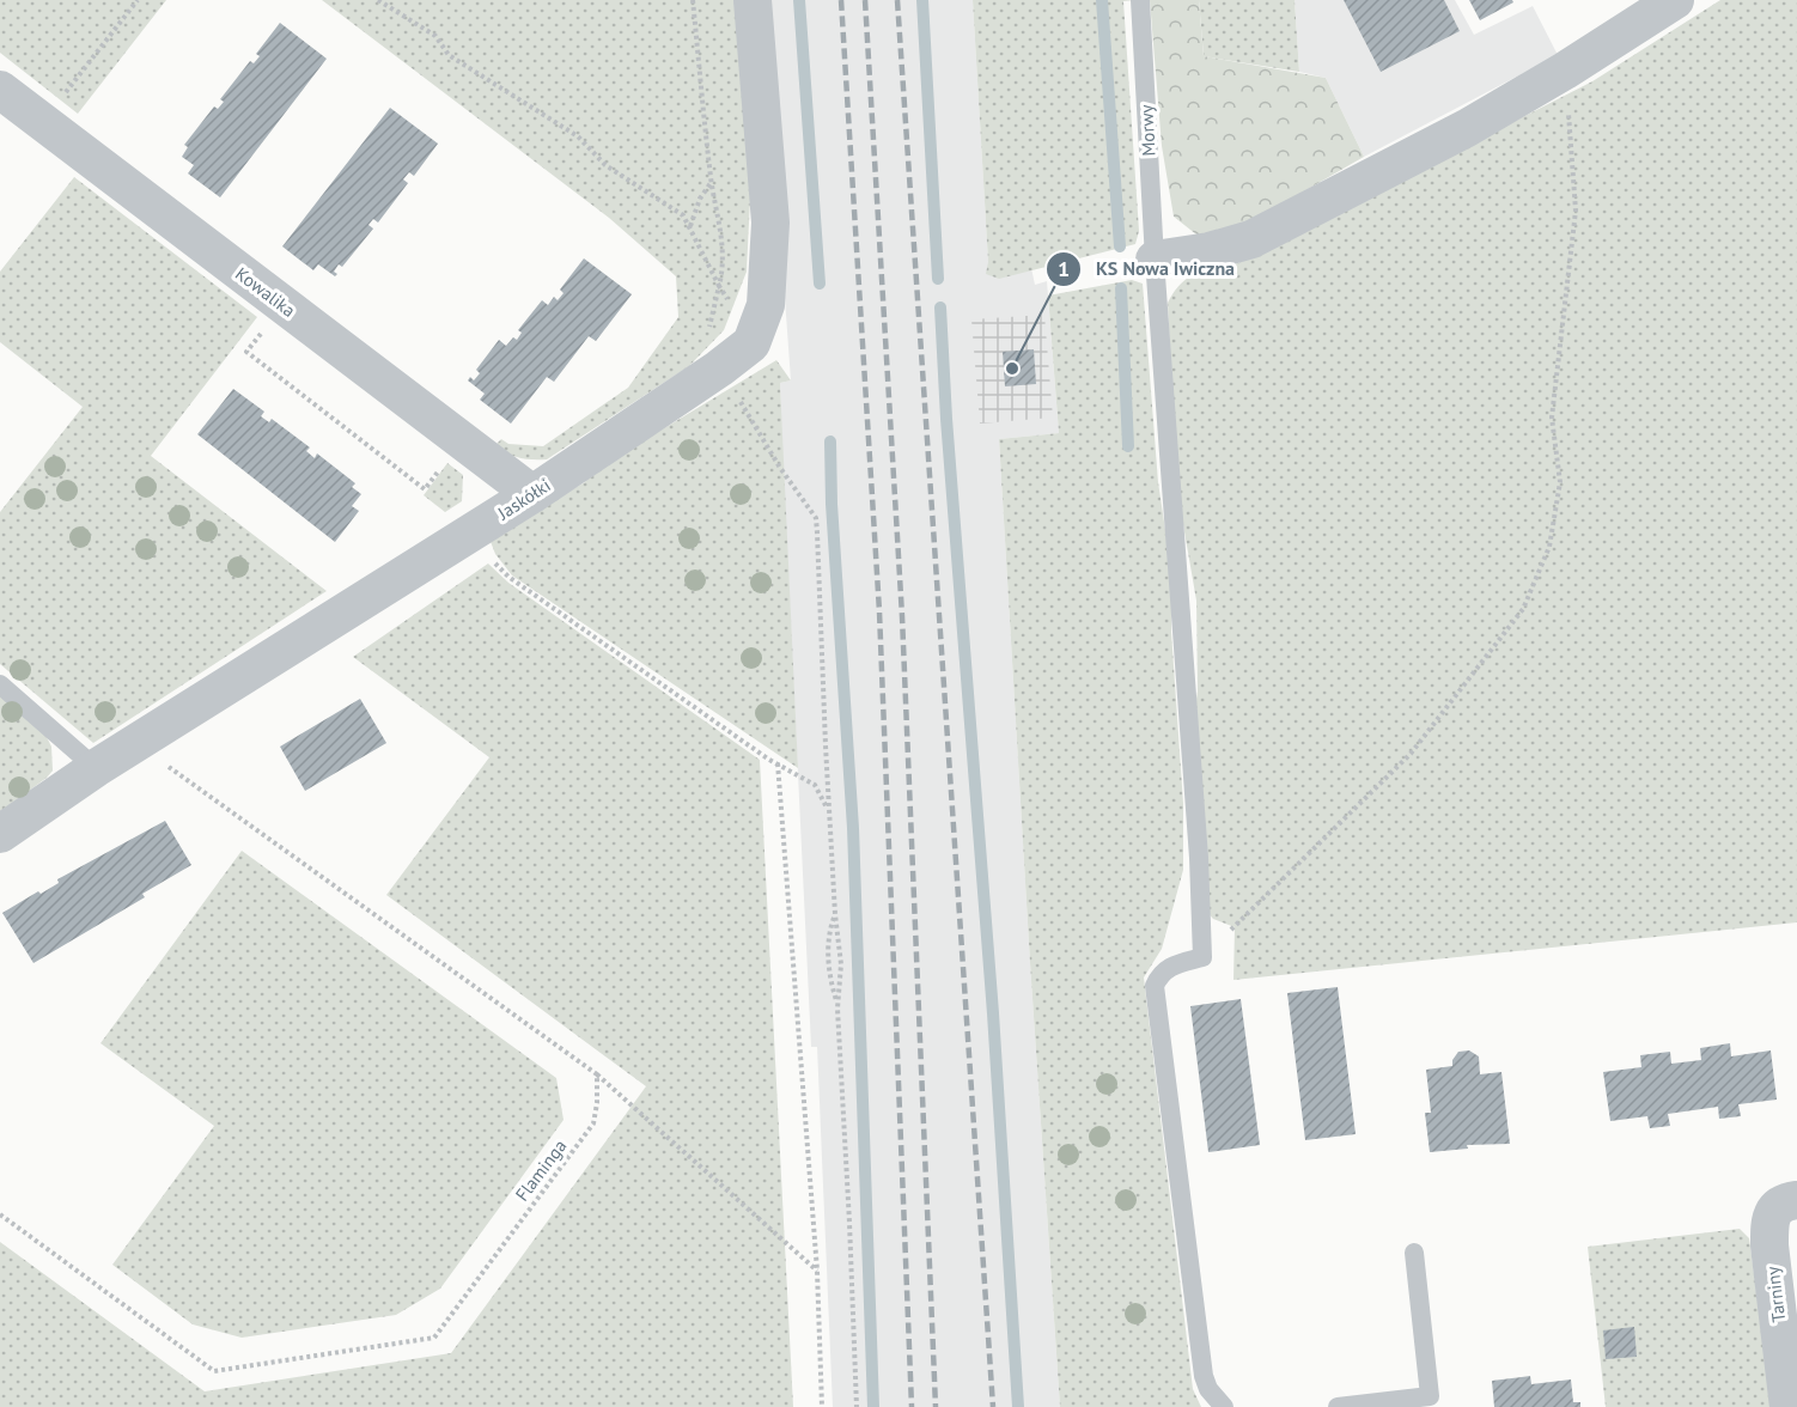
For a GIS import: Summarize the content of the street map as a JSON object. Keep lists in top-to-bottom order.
{
  "streets": {
    "street": ["Kowalika", "Jaskółki", "Tarniny"],
    "lane": ["Morwy"],
    "path": ["Flaminga"]
  },
  "crossings": [
    ["Kowalika", "Jaskółki"]
  ],
  "places": ["KS Nowa Iwiczna"]
}
